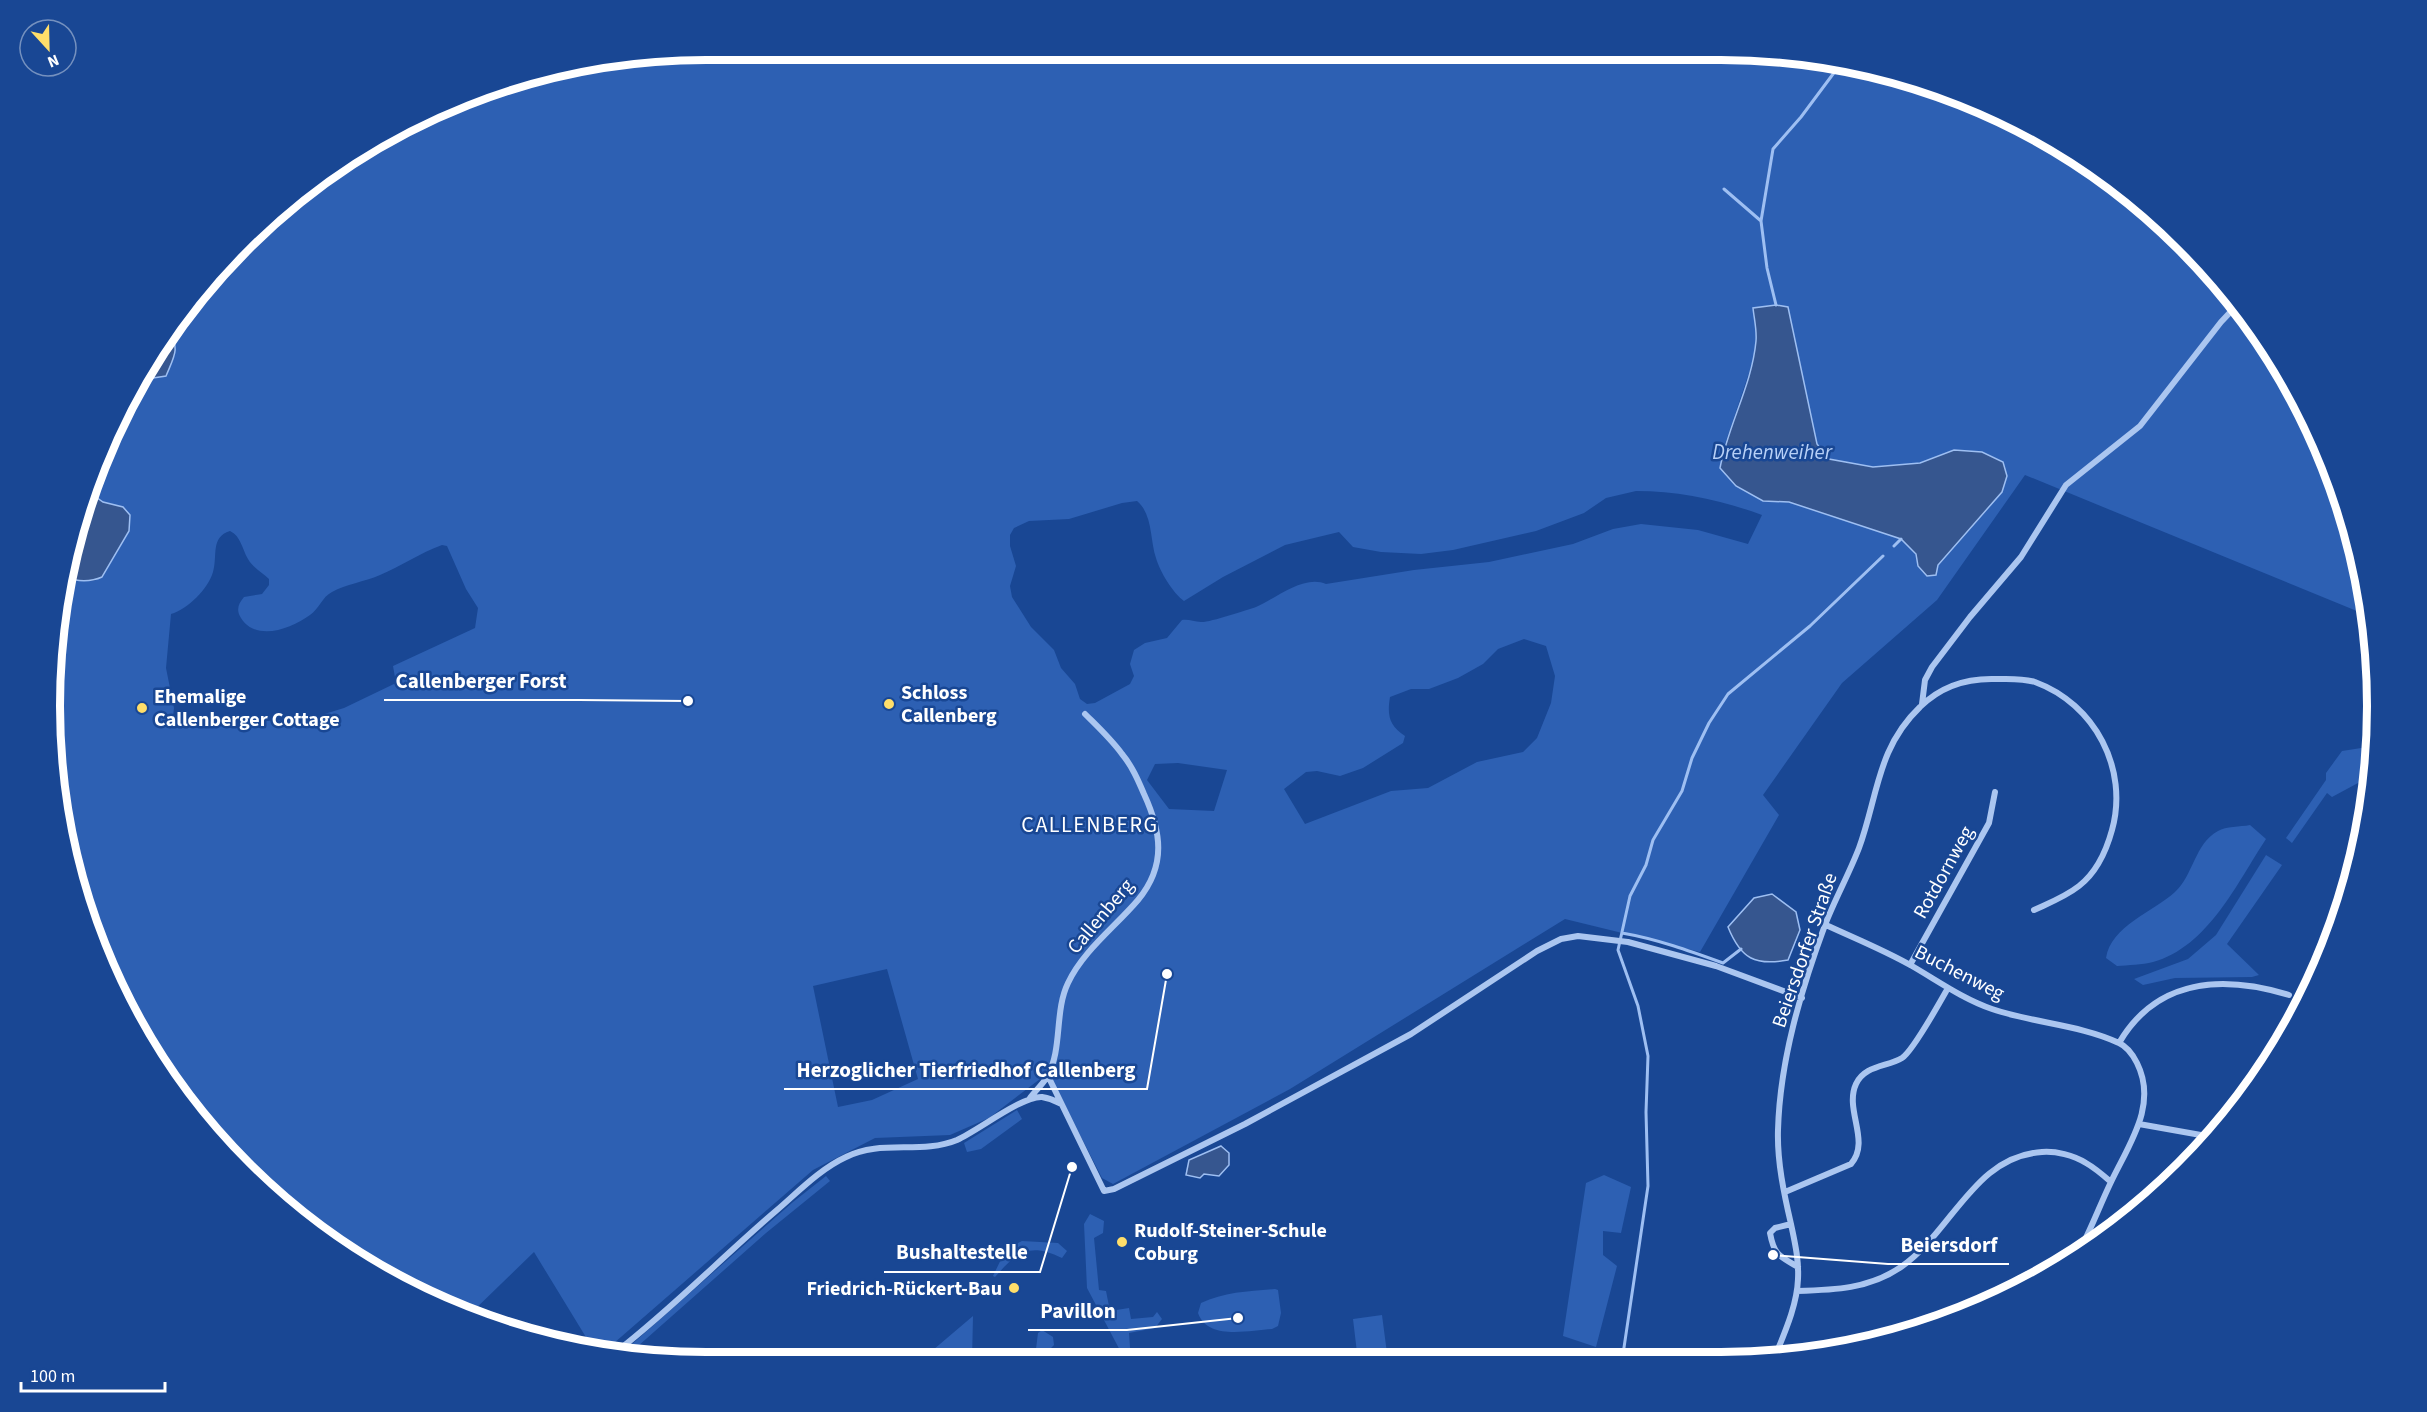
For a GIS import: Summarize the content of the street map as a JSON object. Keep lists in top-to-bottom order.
{
  "streets": {
    "street": [
      "Rotdornweg",
      "Callenberg",
      "Beiersdorfer Straße",
      "Buchenweg"
    ]
  },
  "crossings": [
    ["Rotdornweg", "Buchenweg"],
    ["Beiersdorfer Straße", "Buchenweg"]
  ],
  "districts": ["CALLENBERG"],
  "water": ["Drehenweiher"],
  "places": [
    "Callenberger Forst",
    "Schloss Callenberg",
    "Ehemalige Callenberger Cottage",
    "Herzoglicher Tierfriedhof Callenberg",
    "Bushaltestelle",
    "Rudolf-Steiner-Schule Coburg",
    "Beiersdorf",
    "Friedrich-Rückert-Bau",
    "Pavillon"
  ],
  "scale_bar": "100 m",
  "north": "bottom"
}
